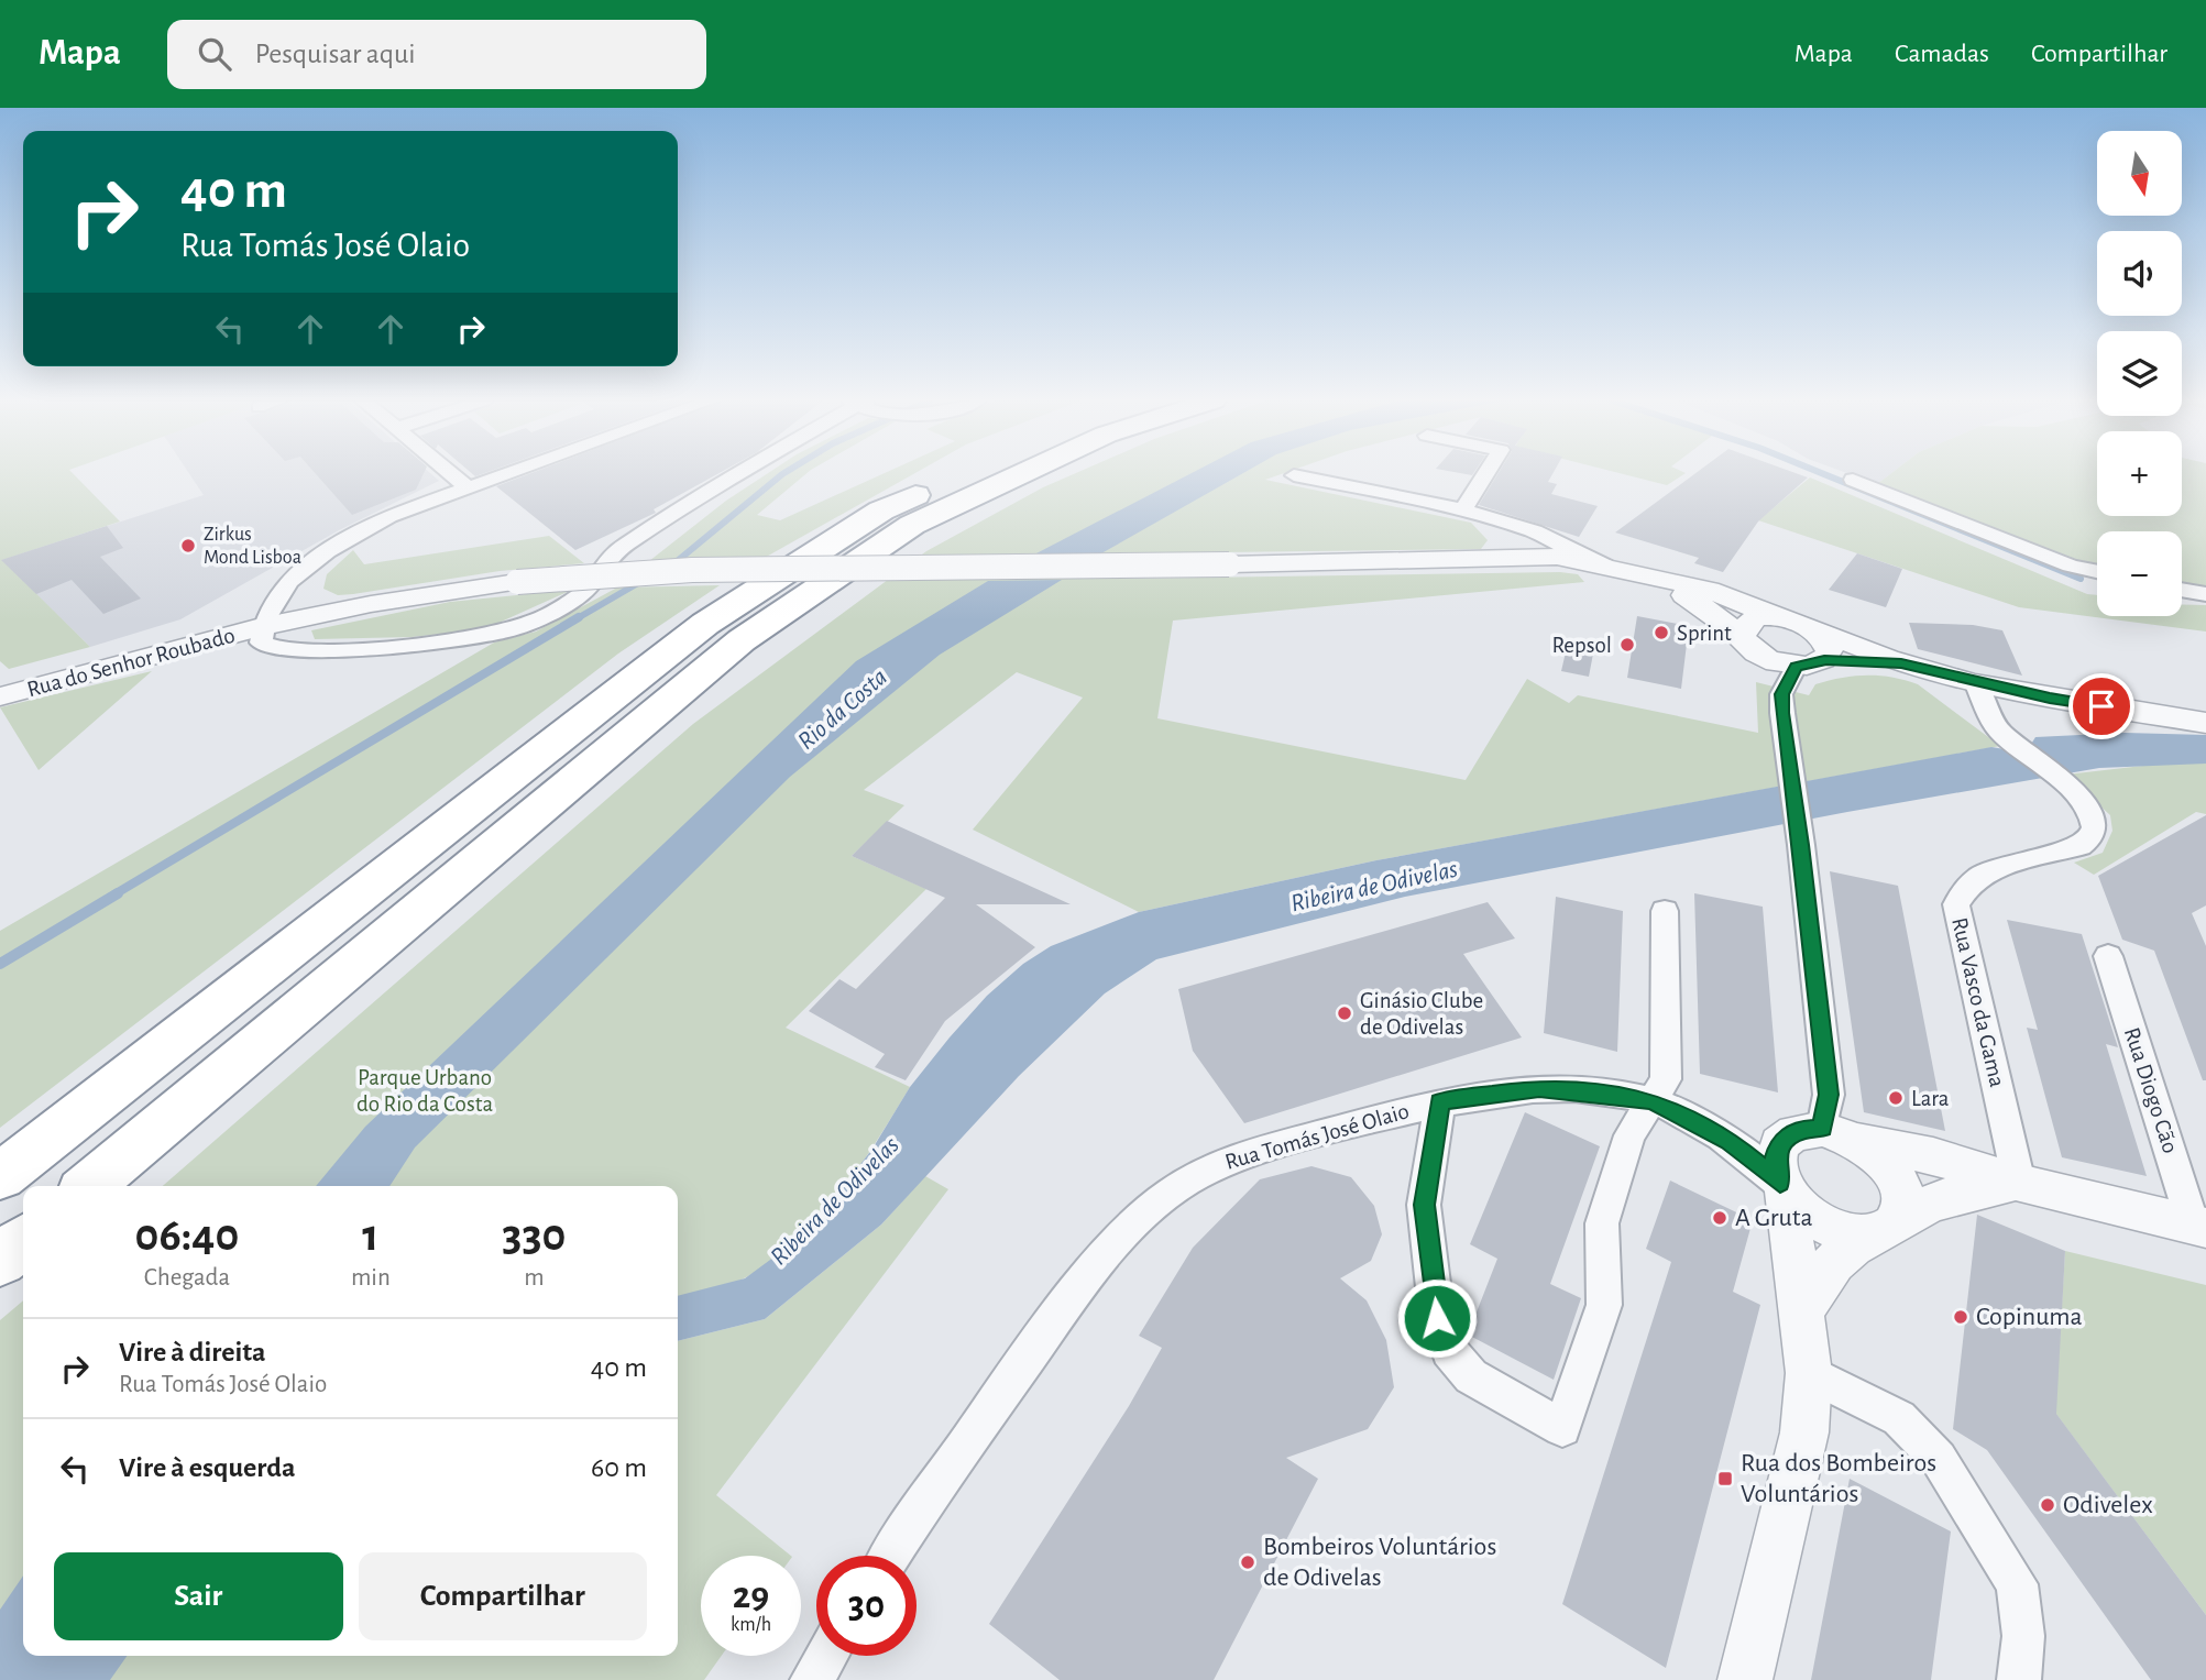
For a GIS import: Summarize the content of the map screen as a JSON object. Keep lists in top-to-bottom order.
{
  "streets": {
    "street": [
      "Rua do Senhor Roubado",
      "Rua Vasco da Gama",
      "Rua Diogo Cão",
      "Rua Tomás José Olaio"
    ]
  },
  "water": ["Rio da Costa", "Ribeira de Odivelas"],
  "parks": ["Parque Urbano do Rio da Costa"],
  "places": {
    "other": [
      "Zirkus Mond Lisboa",
      "Sprint",
      "Repsol",
      "Ginásio Clube de Odivelas",
      "Lara",
      "A Gruta",
      "Copinuma",
      "Odivelex",
      "Bombeiros Voluntários de Odivelas"
    ],
    "transit": ["Rua dos Bombeiros Voluntários"]
  },
  "north": "bottom",
  "page": {
    "header": "Mapa",
    "search": "Pesquisar aqui",
    "nav": ["Mapa", "Camadas", "Compartilhar"],
    "map_buttons": ["+", "−"],
    "turn": ["40 m", "Rua Tomás José Olaio"],
    "eta": [
      "06:40",
      "Chegada",
      "1",
      "min",
      "330",
      "m"
    ],
    "list": [
      {
        "name": "Vire à direita",
        "note": "Rua Tomás José Olaio",
        "value": "40 m"
      },
      {
        "name": "Vire à esquerda",
        "value": "60 m"
      }
    ],
    "buttons": ["Sair", "Compartilhar"],
    "speed": "29 km/h",
    "limit": "30"
  }
}
